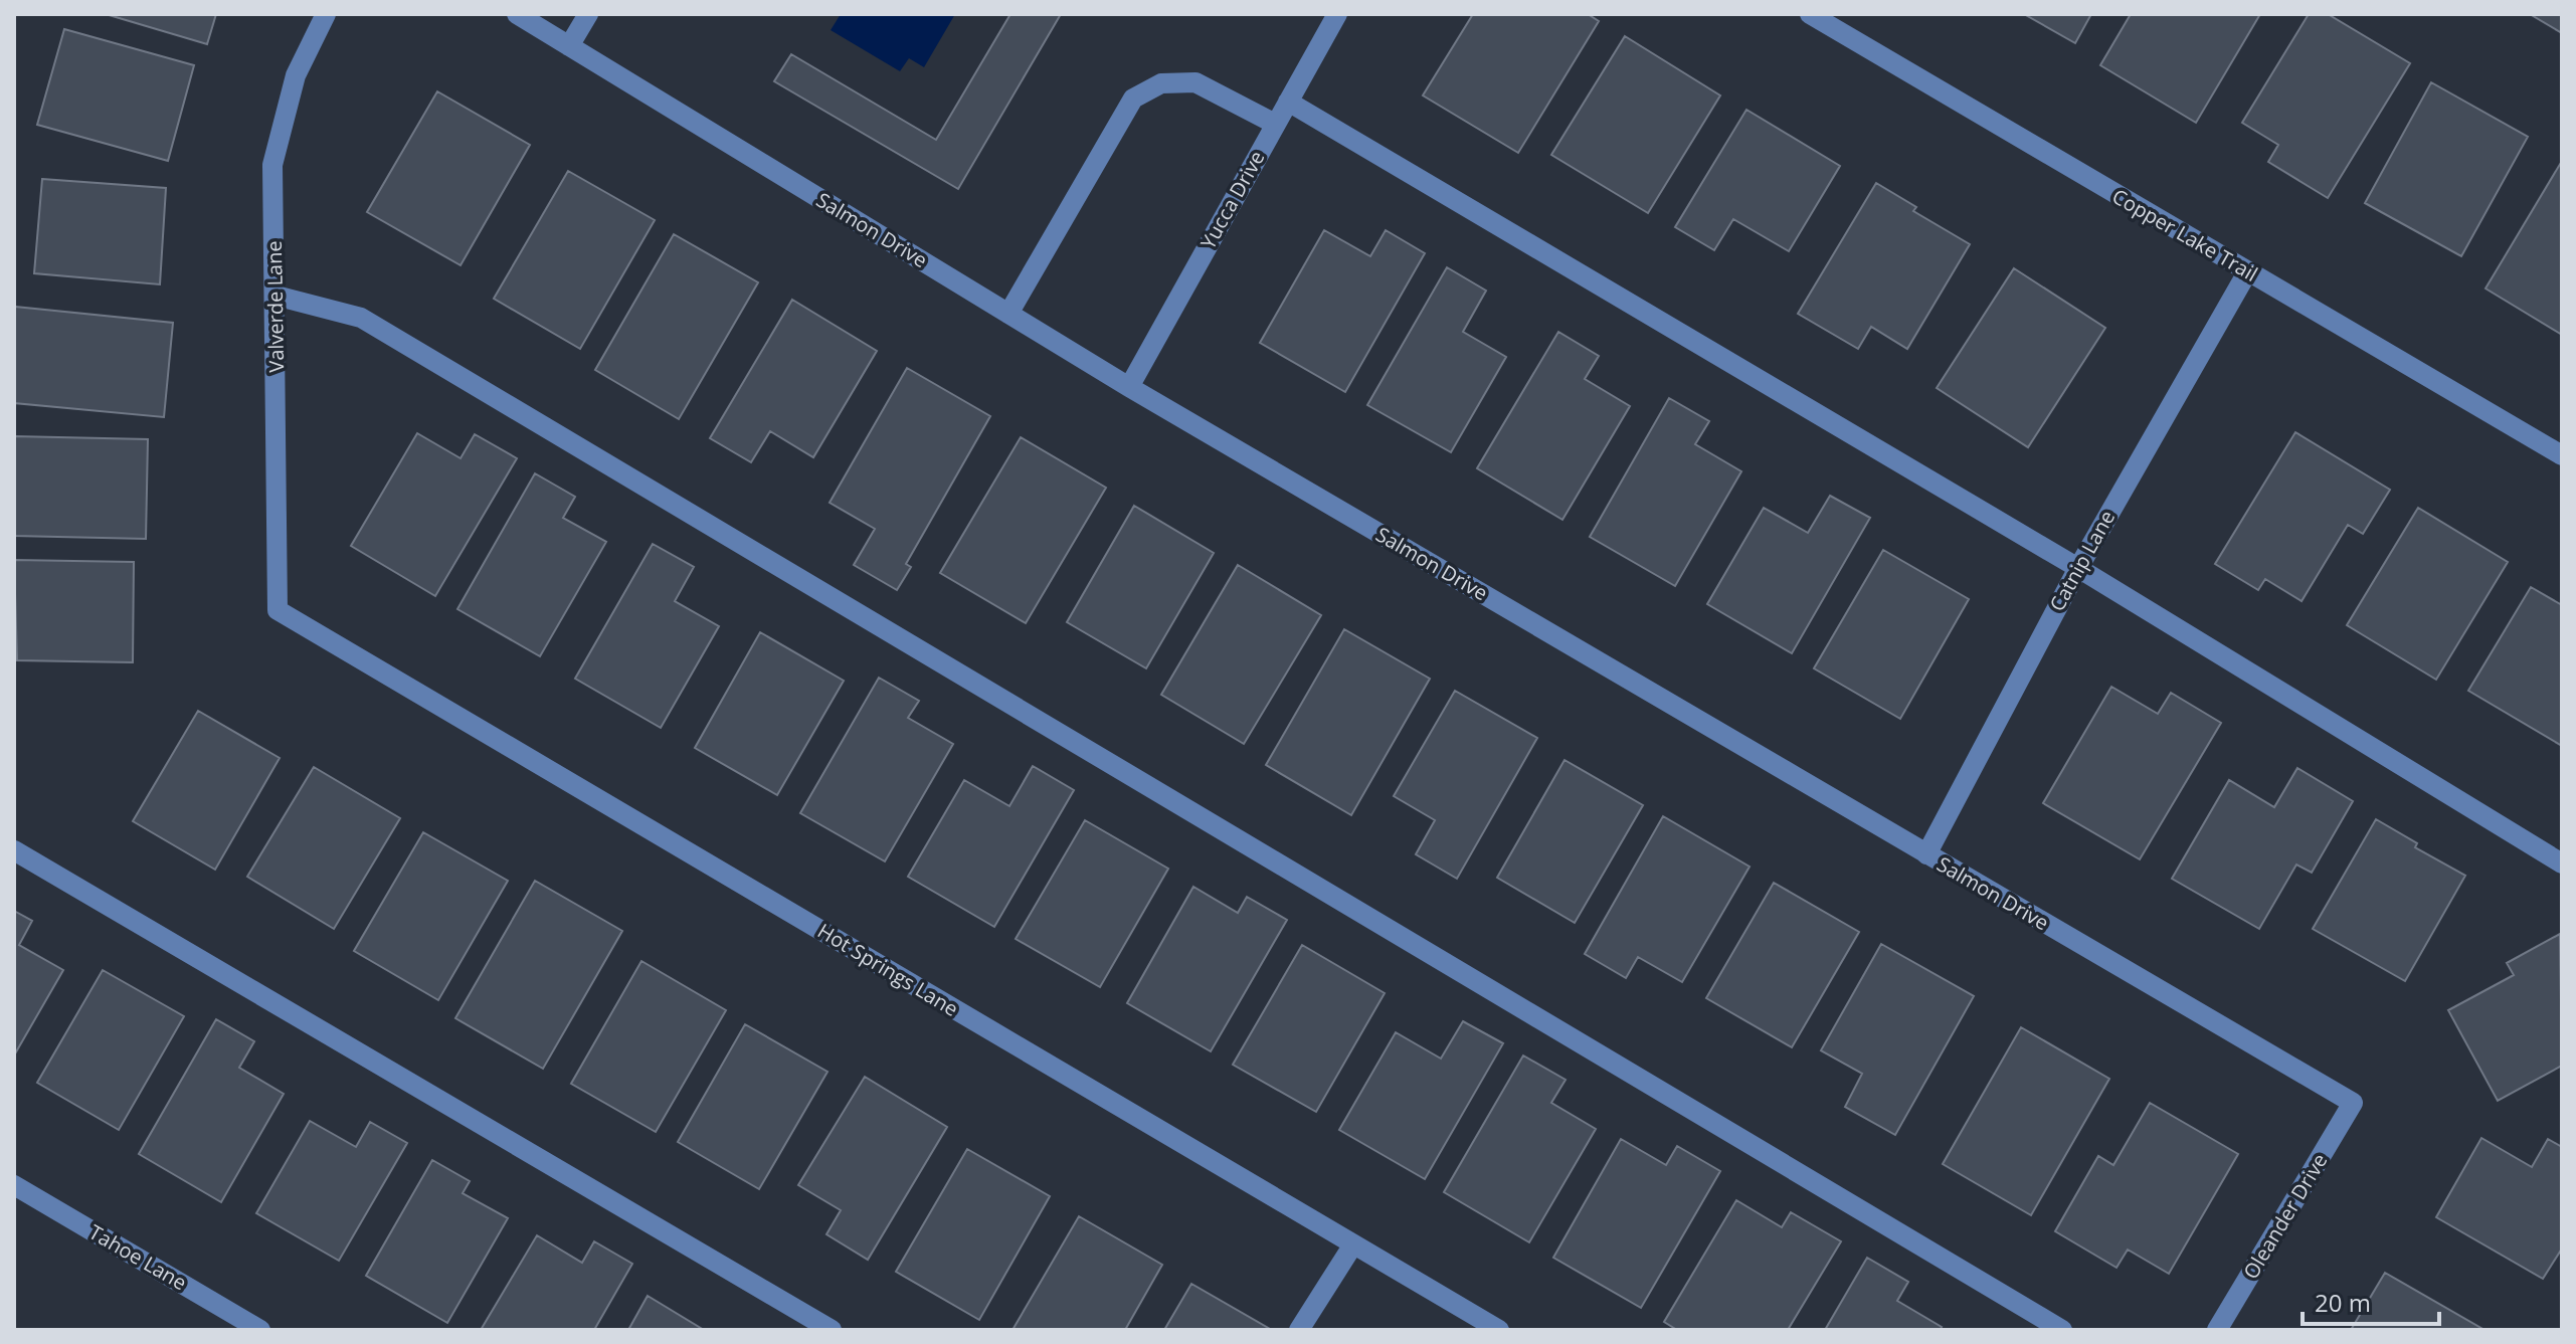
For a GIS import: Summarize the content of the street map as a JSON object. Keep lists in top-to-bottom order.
{
  "streets": {
    "street": [
      "Yucca Drive",
      "Salmon Drive",
      "Copper Lake Trail",
      "Valverde Lane",
      "Catnip Lane",
      "Hot Springs Lane",
      "Oleander Drive",
      "Tahoe Lane"
    ]
  },
  "crossings": [
    ["Yucca Drive", "Salmon Drive"],
    ["Salmon Drive", "Catnip Lane"],
    ["Salmon Drive", "Oleander Drive"],
    ["Copper Lake Trail", "Catnip Lane"],
    ["Valverde Lane", "Hot Springs Lane"]
  ],
  "scale_bar": "20 m"
}
